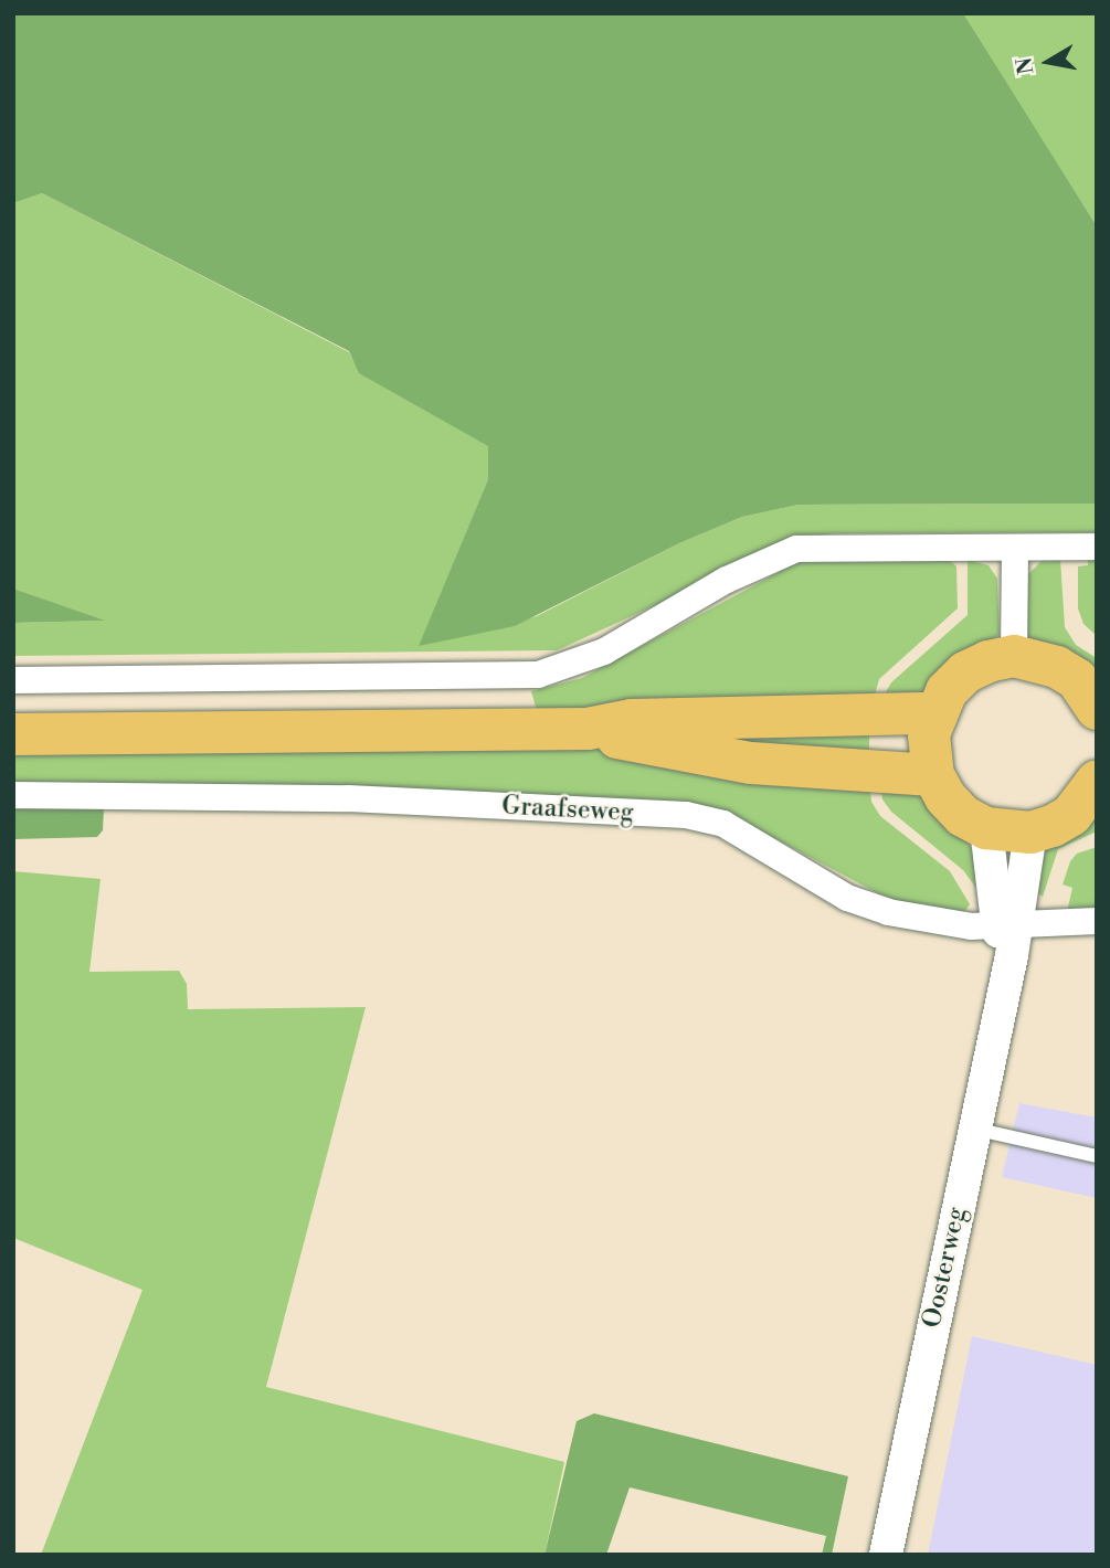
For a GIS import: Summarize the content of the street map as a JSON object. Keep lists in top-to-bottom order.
{
  "streets": {
    "street": ["Graafseweg", "Oosterweg"]
  },
  "crossings": [
    ["Graafseweg", "Oosterweg"]
  ],
  "north": "left"
}
